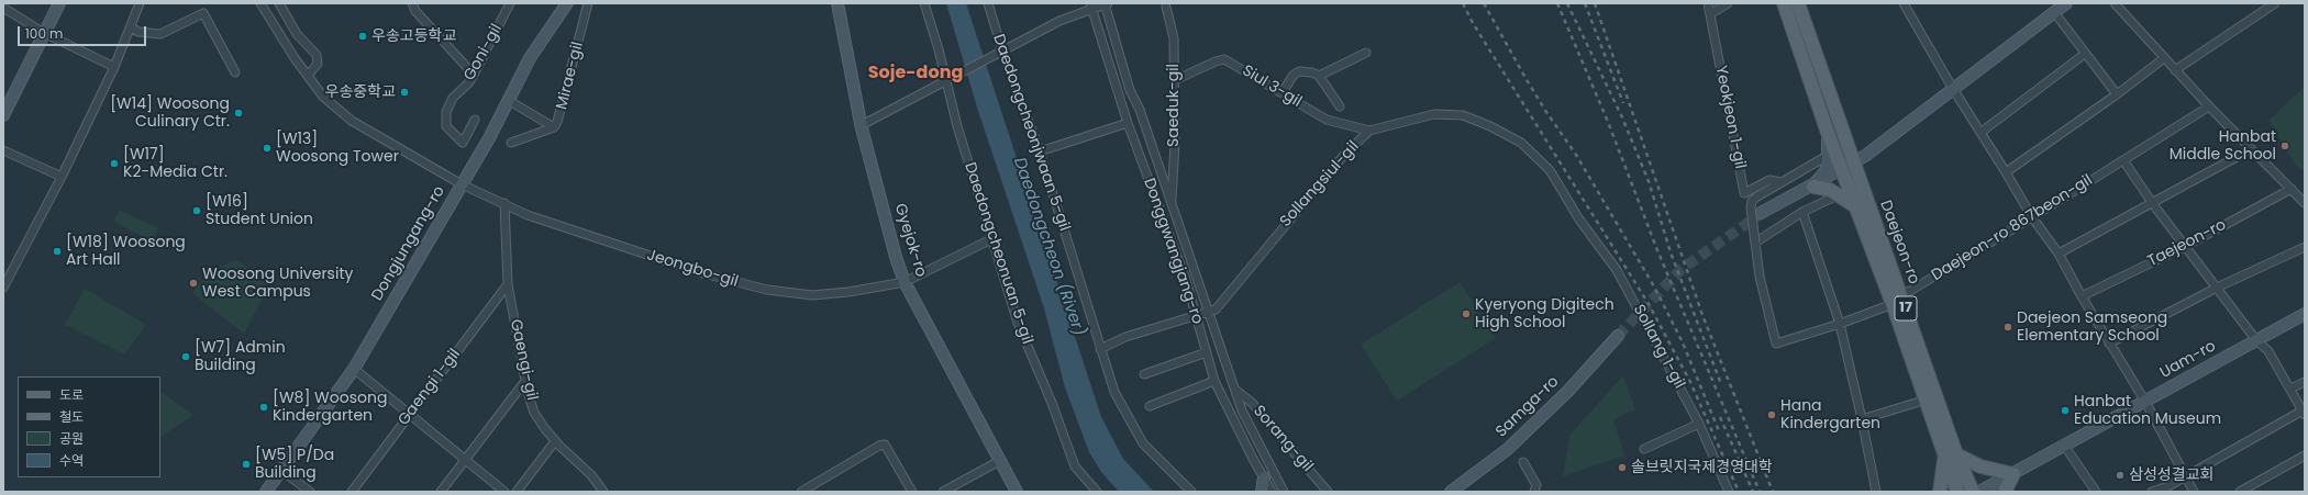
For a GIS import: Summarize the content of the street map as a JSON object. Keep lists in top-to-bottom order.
{
  "streets": {
    "main road": [
      "Gyejok-ro",
      "Daejeon-ro",
      "Dongjungang-ro",
      "17",
      "Uam-ro",
      "Samga-ro"
    ],
    "street": [
      "Goni-gil",
      "Mirae-gil",
      "Siul 3-gil",
      "Saeduk-gil",
      "Yeokjeon 1-gil",
      "Daedongcheonjwaan 5-gil",
      "Sollangsiul-gil",
      "Daejeon-ro 867beon-gil",
      "Taejeon-ro",
      "Donggwangjang-ro",
      "Daedongcheonuan 5-gil",
      "Jeongbo-gil",
      "Sollang 1-gil",
      "Gaengi-gil",
      "Gaengi 1-gil",
      "Sorang-gil"
    ]
  },
  "crossings": [
    ["Siul 3-gil", "Saeduk-gil"],
    ["Siul 3-gil", "Sollangsiul-gil"],
    ["Saeduk-gil", "Donggwangjang-ro"],
    ["Daedongcheonjwaan 5-gil", "Sollangsiul-gil"],
    ["Sollangsiul-gil", "Donggwangjang-ro"],
    ["Sollangsiul-gil", "Sollang 1-gil"],
    ["Daejeon-ro 867beon-gil", "Daejeon-ro"],
    ["Gyejok-ro", "Jeongbo-gil"],
    ["Dongjungang-ro", "Jeongbo-gil"],
    ["Donggwangjang-ro", "Sorang-gil"],
    ["Daedongcheonuan 5-gil", "Jeongbo-gil"],
    ["Jeongbo-gil", "Gaengi-gil"],
    ["Gaengi-gil", "Gaengi 1-gil"]
  ],
  "districts": ["Soje-dong"],
  "water": ["Daedongcheon (River)"],
  "places": [
    "우송고등학교",
    "우송중학교",
    "[W14] Woosong Culinary Ctr.",
    "Hanbat Middle School",
    "[W13] Woosong Tower",
    "[W17] K2-Media Ctr.",
    "[W16] Student Union",
    "[W18] Woosong Art Hall",
    "Woosong University West Campus",
    "Kyeryong Digitech High School",
    "Daejeon Samseong Elementary School",
    "[W7] Admin Building",
    "[W8] Woosong Kindergarten",
    "Hanbat Education Museum",
    "Hana Kindergarten",
    "[W5] P/Da Building",
    "솔브릿지국제경영대학",
    "삼성성결교회"
  ],
  "legend": [
    "도로",
    "철도",
    "공원",
    "수역"
  ],
  "scale_bar": "100 m"
}
